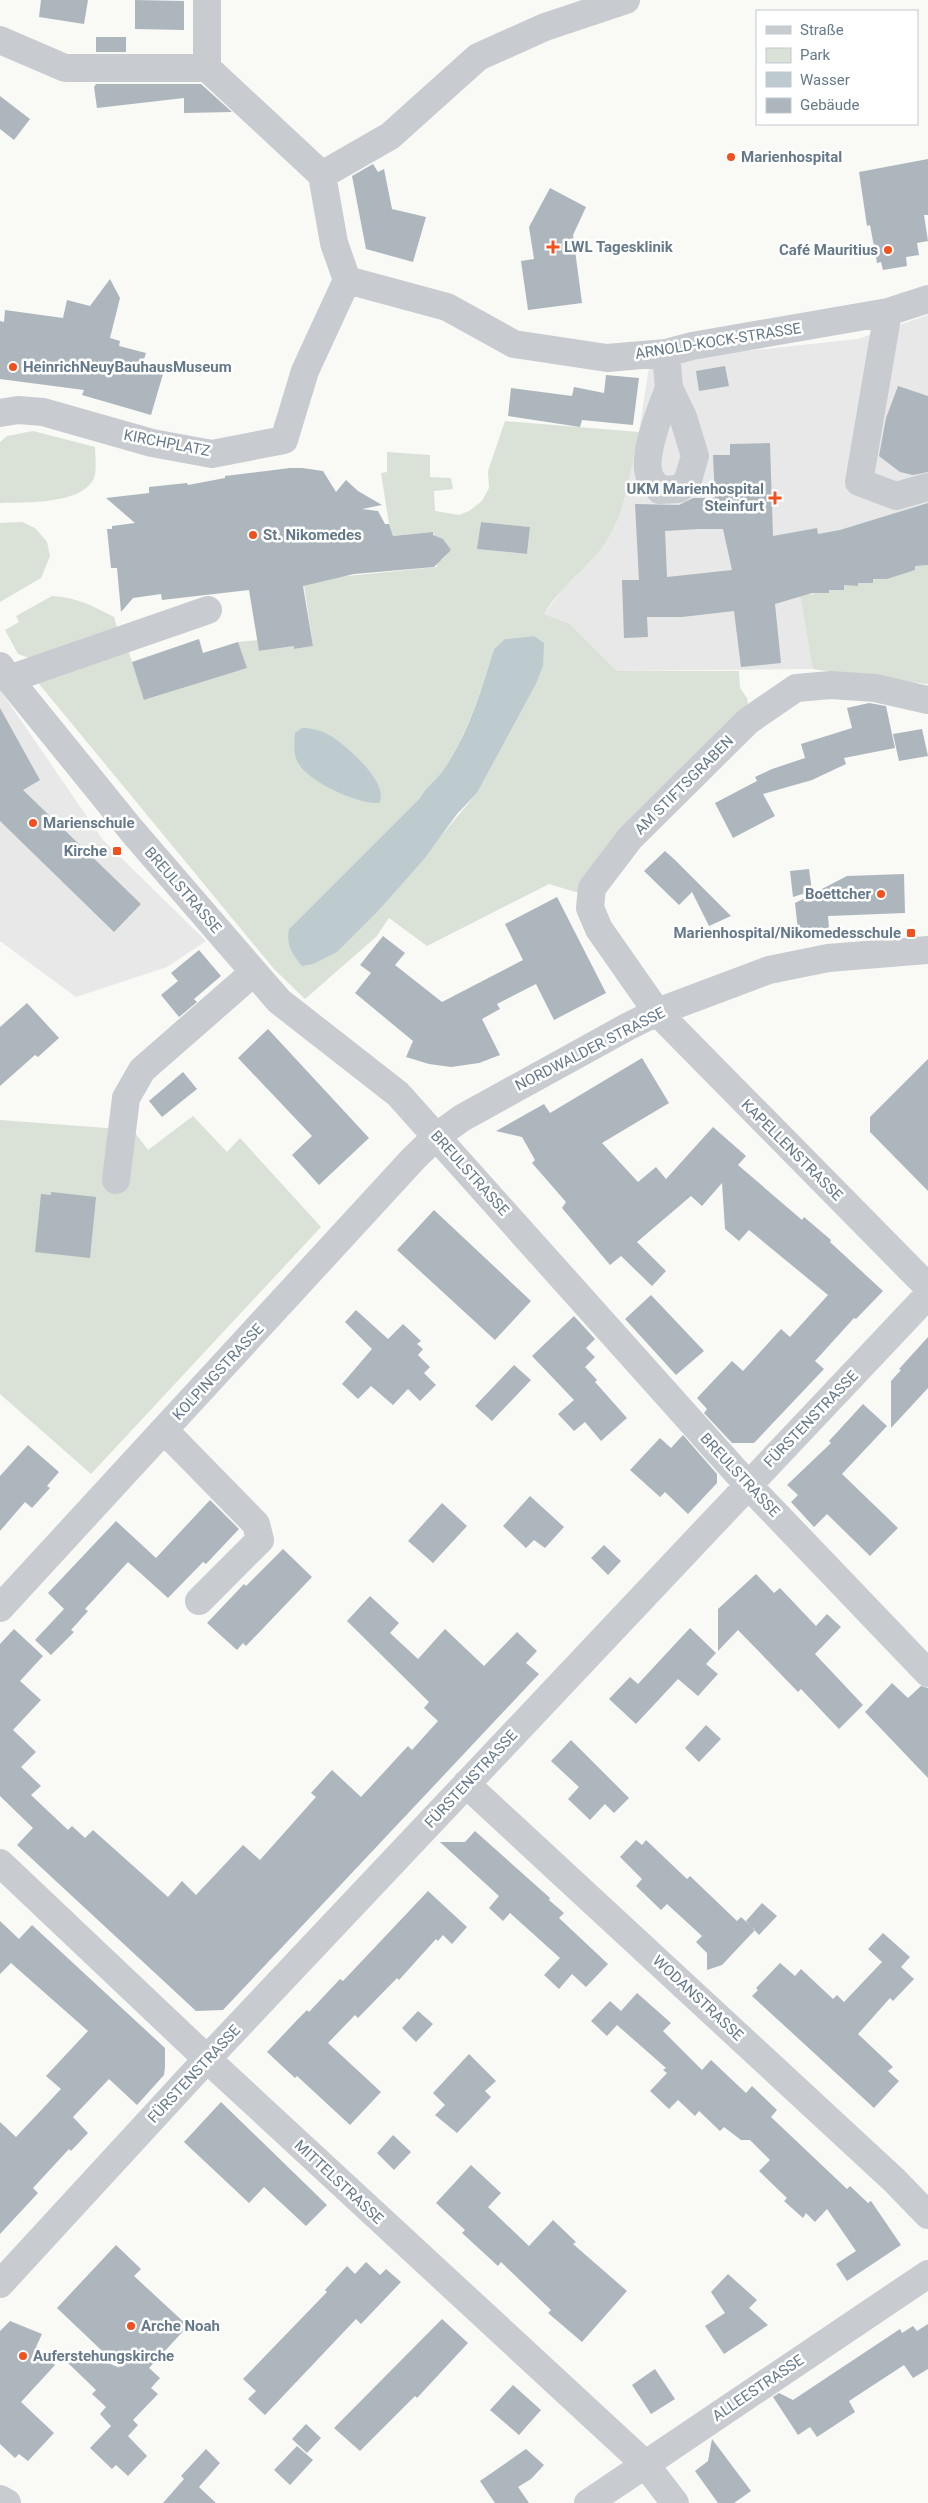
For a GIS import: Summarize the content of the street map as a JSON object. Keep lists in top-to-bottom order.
{
  "streets": {
    "street": [
      "ARNOLD-KOCK-STRASSE",
      "KIRCHPLATZ",
      "AM STIFTSGRABEN",
      "BREULSTRASSE",
      "NORDWALDER STRASSE",
      "KAPELLENSTRASSE",
      "KOLPINGSTRASSE",
      "FÜRSTENSTRASSE",
      "WODANSTRASSE",
      "MITTELSTRASSE",
      "ALLEESTRASSE"
    ]
  },
  "crossings": [
    ["ARNOLD-KOCK-STRASSE", "KIRCHPLATZ"],
    ["AM STIFTSGRABEN", "NORDWALDER STRASSE"],
    ["AM STIFTSGRABEN", "KAPELLENSTRASSE"],
    ["BREULSTRASSE", "NORDWALDER STRASSE"],
    ["BREULSTRASSE", "KOLPINGSTRASSE"],
    ["BREULSTRASSE", "FÜRSTENSTRASSE"],
    ["NORDWALDER STRASSE", "KAPELLENSTRASSE"],
    ["NORDWALDER STRASSE", "KOLPINGSTRASSE"],
    ["FÜRSTENSTRASSE", "WODANSTRASSE"],
    ["FÜRSTENSTRASSE", "MITTELSTRASSE"],
    ["MITTELSTRASSE", "ALLEESTRASSE"]
  ],
  "places": {
    "other": [
      "Marienhospital",
      "Café Mauritius",
      "HeinrichNeuyBauhausMuseum",
      "St. Nikomedes",
      "Marienschule",
      "Boettcher",
      "Arche Noah",
      "Auferstehungskirche"
    ],
    "health": ["LWL Tagesklinik", "UKM Marienhospital Steinfurt"],
    "transit": ["Kirche", "Marienhospital/Nikomedesschule"]
  },
  "legend": [
    "Straße",
    "Park",
    "Wasser",
    "Gebäude"
  ]
}
